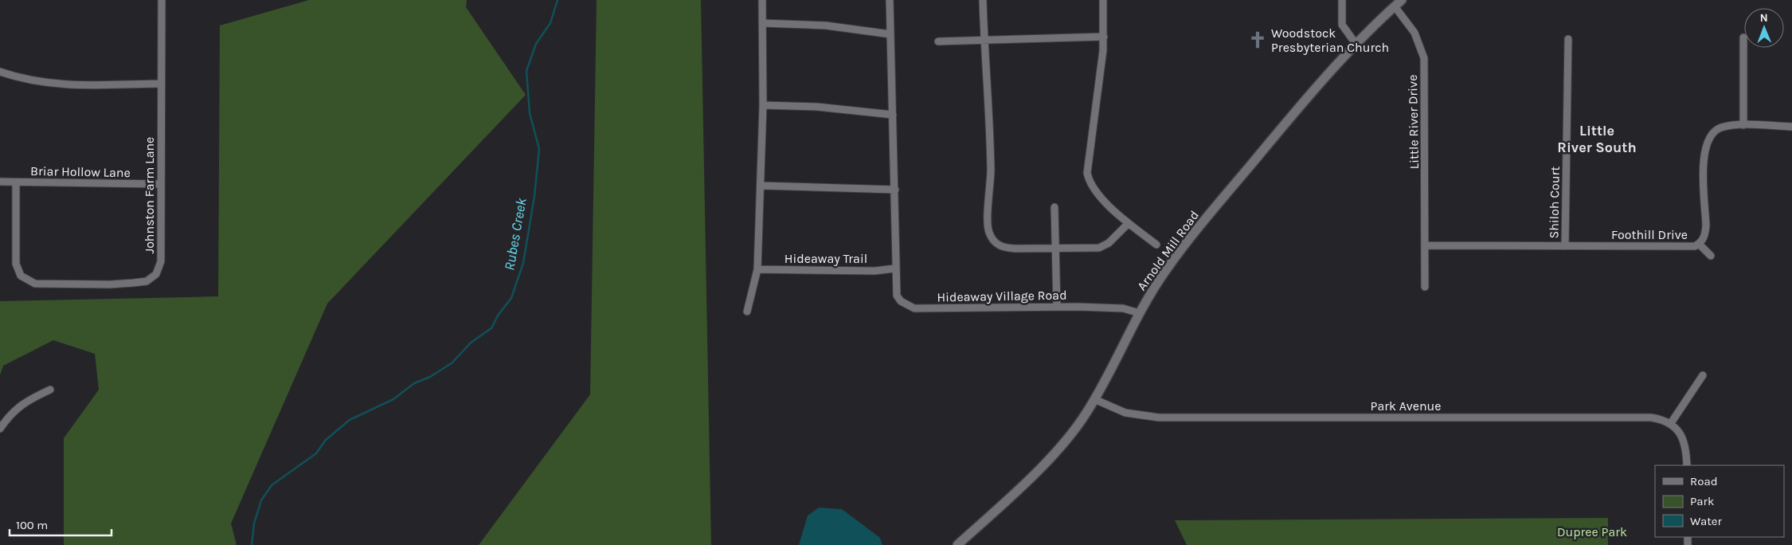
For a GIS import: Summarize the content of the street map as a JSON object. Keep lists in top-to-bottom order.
{
  "streets": {
    "main road": ["Arnold Mill Road"],
    "street": [
      "Little River Drive",
      "Briar Hollow Lane",
      "Johnston Farm Lane",
      "Shiloh Court",
      "Foothill Drive",
      "Hideaway Trail",
      "Hideaway Village Road",
      "Park Avenue"
    ]
  },
  "crossings": [
    ["Little River Drive", "Foothill Drive"],
    ["Little River Drive", "Arnold Mill Road"],
    ["Briar Hollow Lane", "Johnston Farm Lane"],
    ["Shiloh Court", "Foothill Drive"],
    ["Arnold Mill Road", "Hideaway Village Road"],
    ["Arnold Mill Road", "Park Avenue"],
    ["Hideaway Trail", "Hideaway Village Road"]
  ],
  "districts": ["Little River South"],
  "water": ["Rubes Creek"],
  "parks": ["Dupree Park"],
  "places": {
    "church": ["Woodstock Presbyterian Church"]
  },
  "legend": ["Road", "Park", "Water"],
  "scale_bar": "100 m",
  "north": "top"
}
